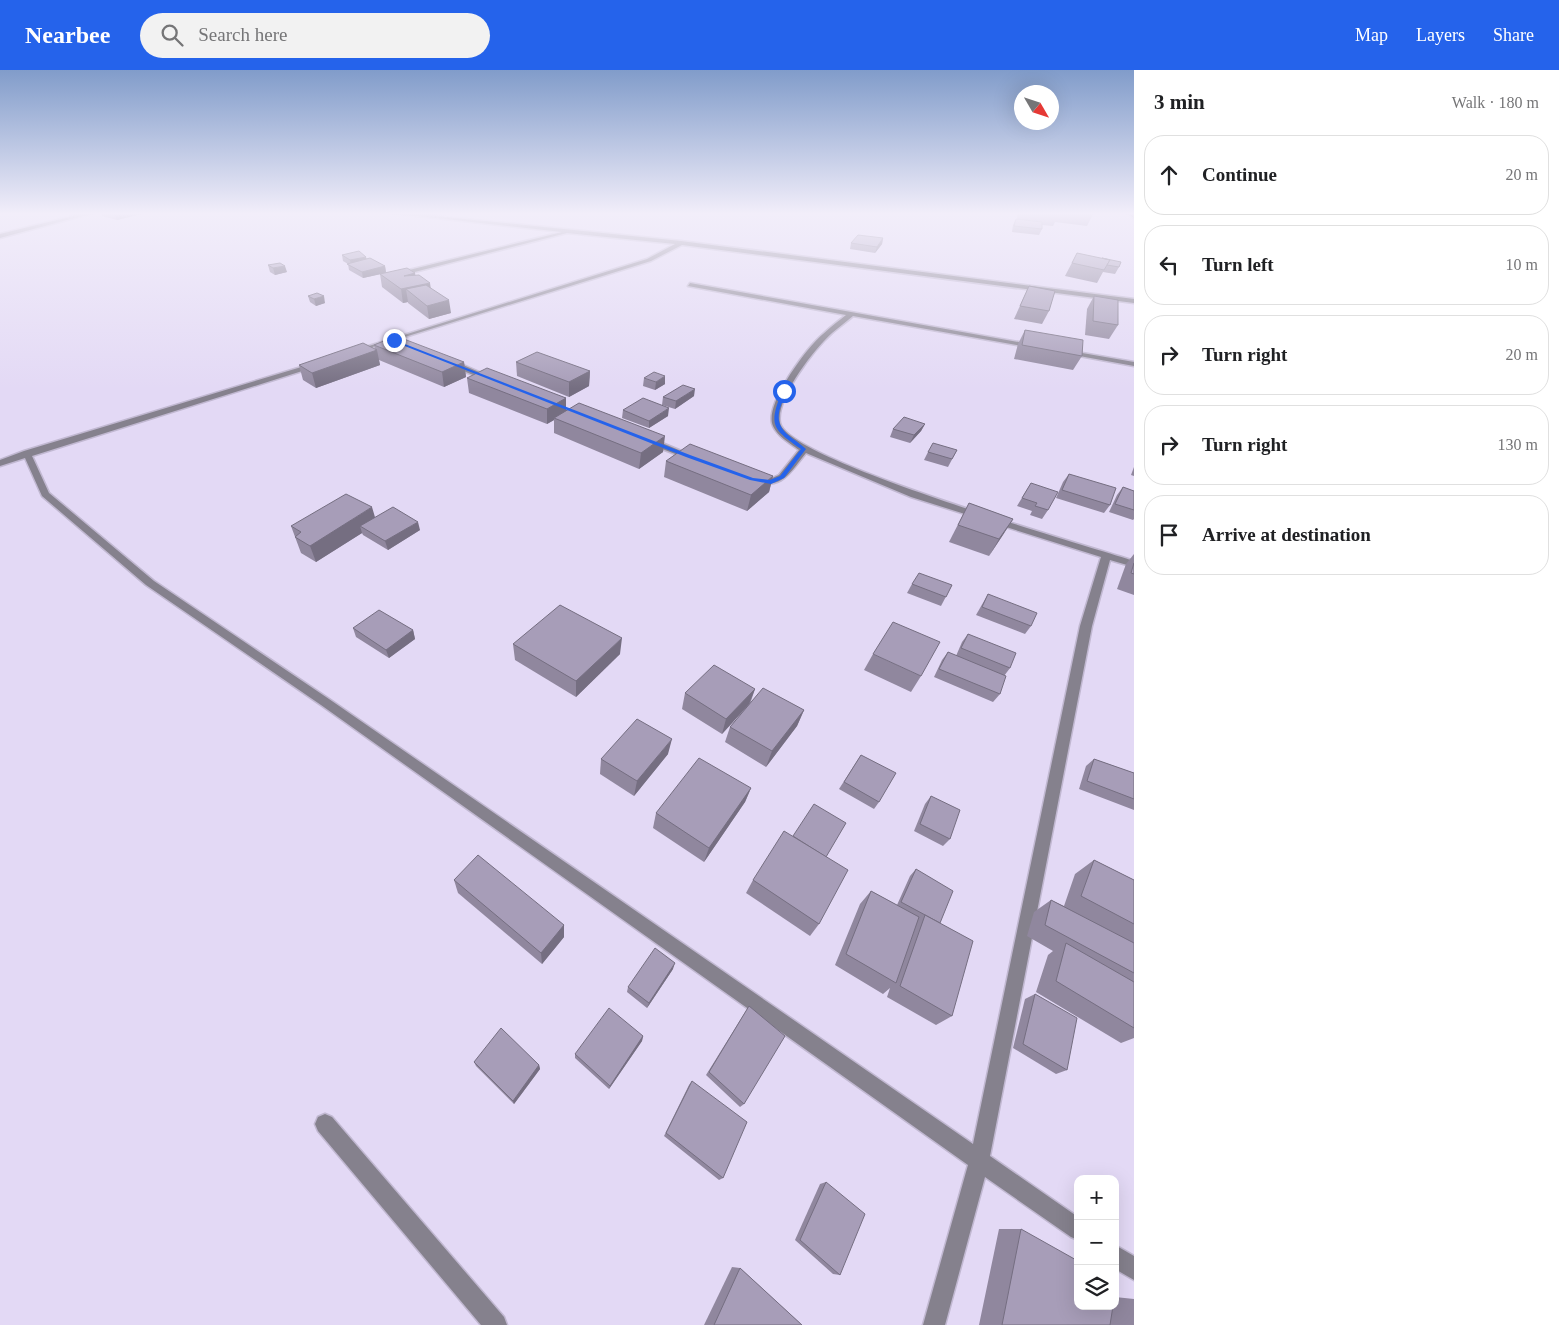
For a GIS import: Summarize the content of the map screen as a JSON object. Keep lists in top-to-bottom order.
{
  "north": "bottom right",
  "page": {
    "header": "Nearbee",
    "search": "Search here",
    "nav": ["Map", "Layers", "Share"],
    "heading": ["3 min", "Walk · 180 m"],
    "list": [
      ["Continue", "20 m"],
      ["Turn left", "10 m"],
      ["Turn right", "20 m"],
      ["Turn right", "130 m"],
      "Arrive at destination"
    ],
    "map_buttons": ["+", "−"]
  }
}
